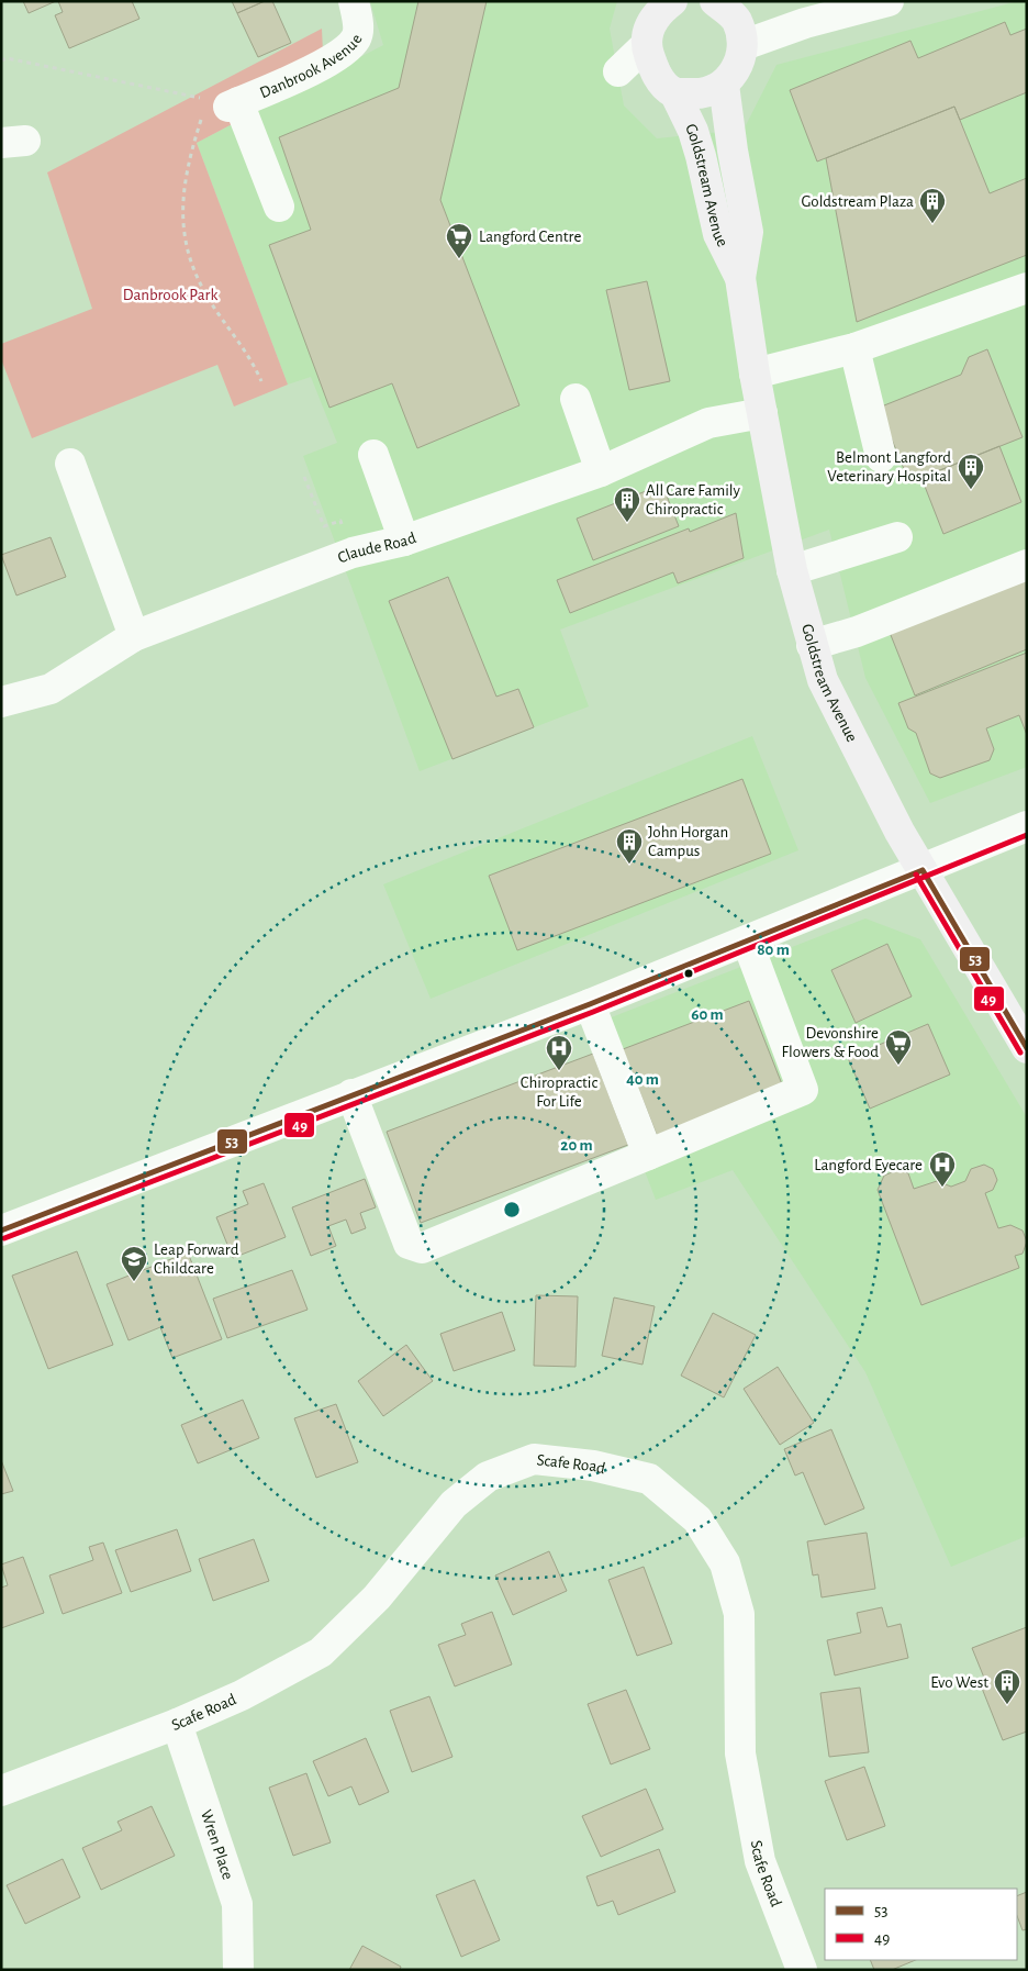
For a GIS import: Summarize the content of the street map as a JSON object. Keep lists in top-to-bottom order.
{
  "streets": {
    "main road": ["Goldstream Avenue"],
    "street": [
      "Danbrook Avenue",
      "Claude Road",
      "Scafe Road",
      "Wren Place"
    ]
  },
  "crossings": [
    ["Goldstream Avenue", "Claude Road"],
    ["Scafe Road", "Wren Place"]
  ],
  "parks": ["Danbrook Park"],
  "places": {
    "building": [
      "Goldstream Plaza",
      "Belmont Langford Veterinary Hospital",
      "All Care Family Chiropractic",
      "John Horgan Campus",
      "Evo West"
    ],
    "supermarket": ["Langford Centre", "Devonshire Flowers & Food"],
    "hospital": ["Chiropractic For Life", "Langford Eyecare"],
    "school or university": ["Leap Forward Childcare"]
  },
  "lines": ["transit line 49", "transit line 53"],
  "legend": ["53", "49"],
  "rings": [
    "80 m",
    "60 m",
    "40 m",
    "20 m"
  ]
}
